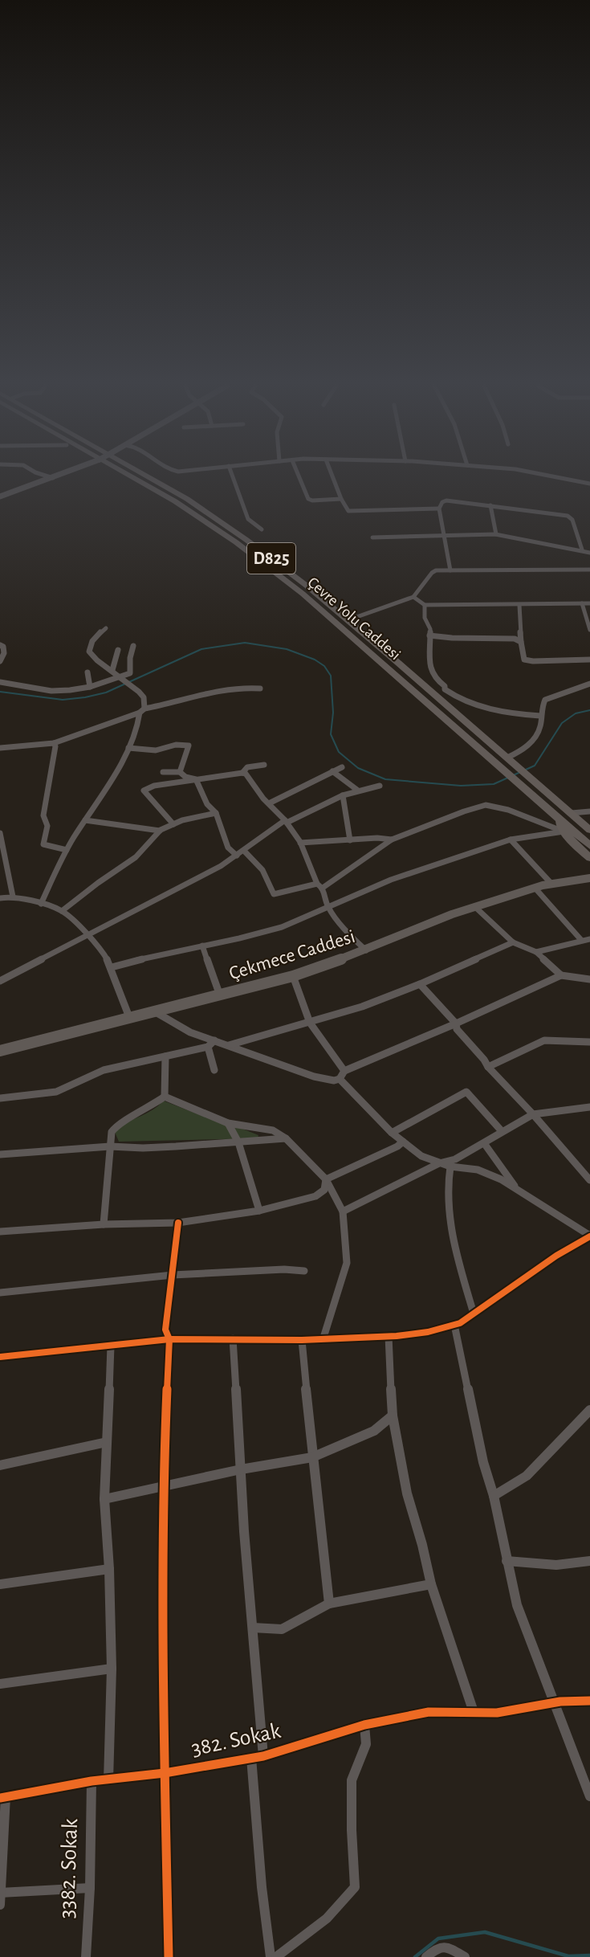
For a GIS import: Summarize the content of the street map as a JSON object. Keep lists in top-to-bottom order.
{
  "streets": {
    "highway": ["D825", "Çevre Yolu Caddesi"],
    "main road": ["Çekmece Caddesi"],
    "street": ["382. Sokak", "3382. Sokak"]
  },
  "crossings": [
    ["382. Sokak", "3382. Sokak"]
  ]
}
